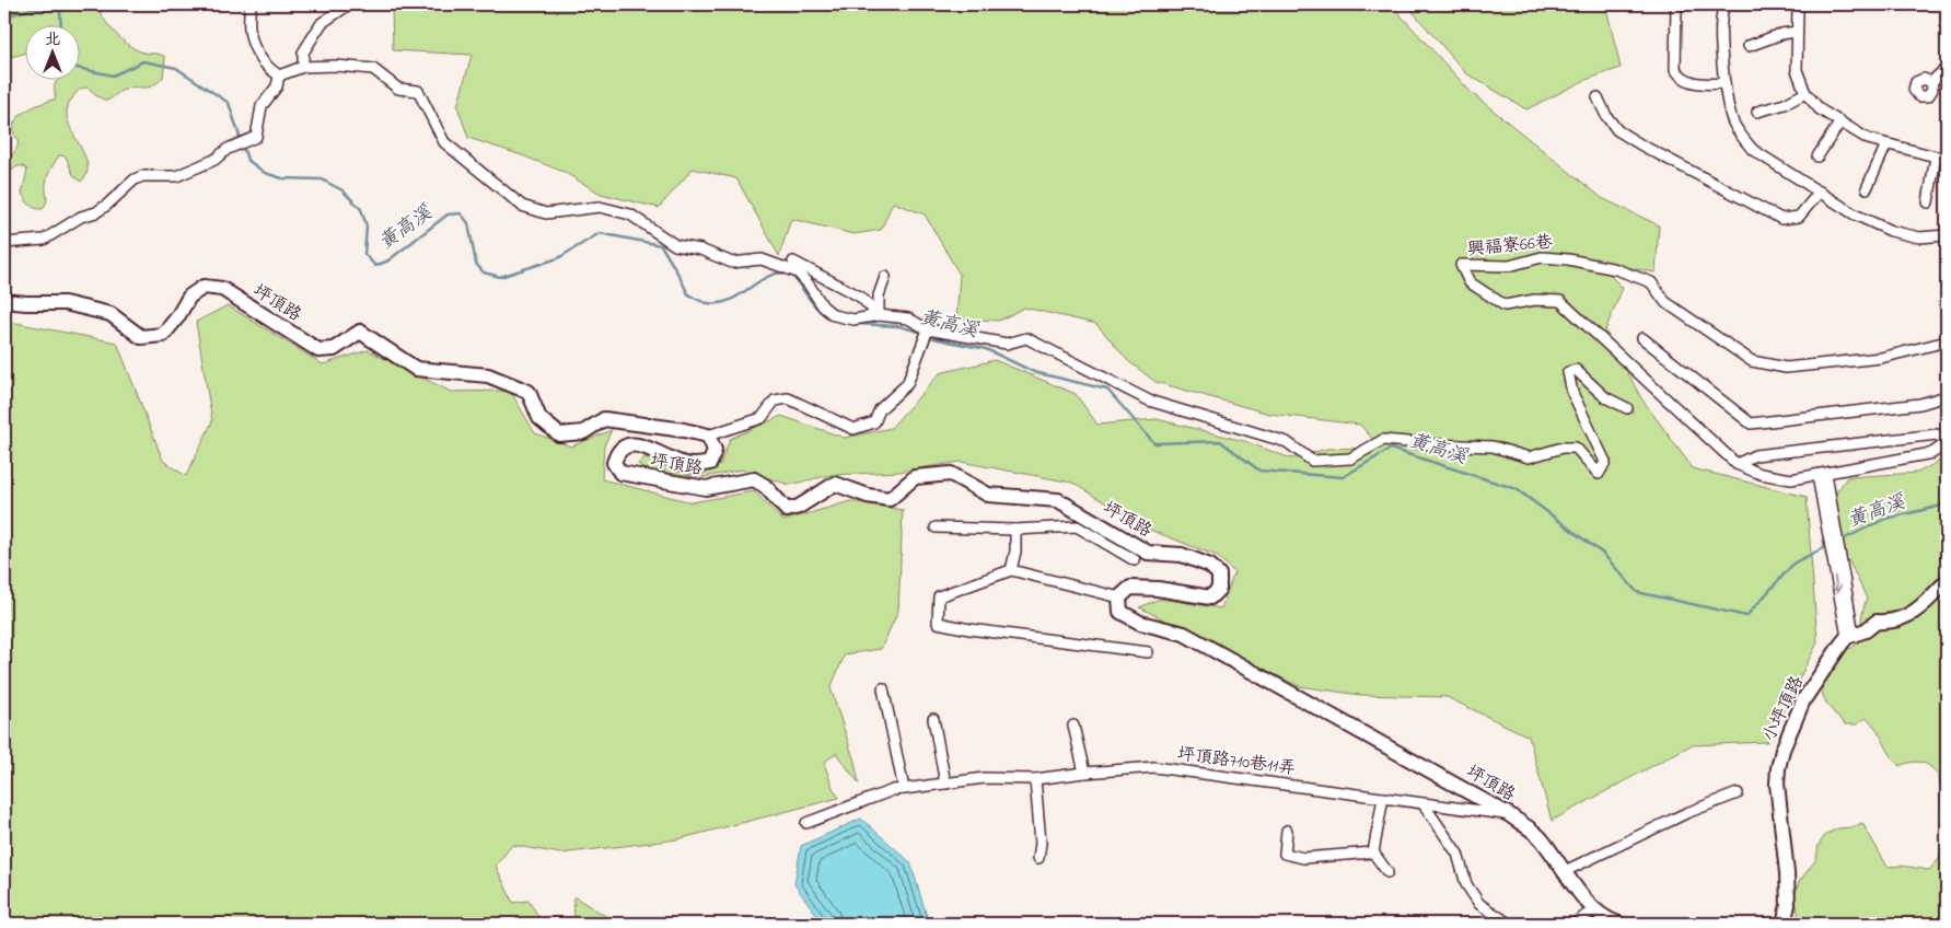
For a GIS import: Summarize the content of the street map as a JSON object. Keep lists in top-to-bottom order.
{
  "streets": {
    "street": [
      "興福寮66巷",
      "坪頂路",
      "小坪頂路",
      "坪頂路710巷11弄"
    ]
  },
  "crossings": [
    ["坪頂路", "坪頂路710巷11弄"]
  ],
  "water": ["黃高溪"],
  "north": "top"
}
